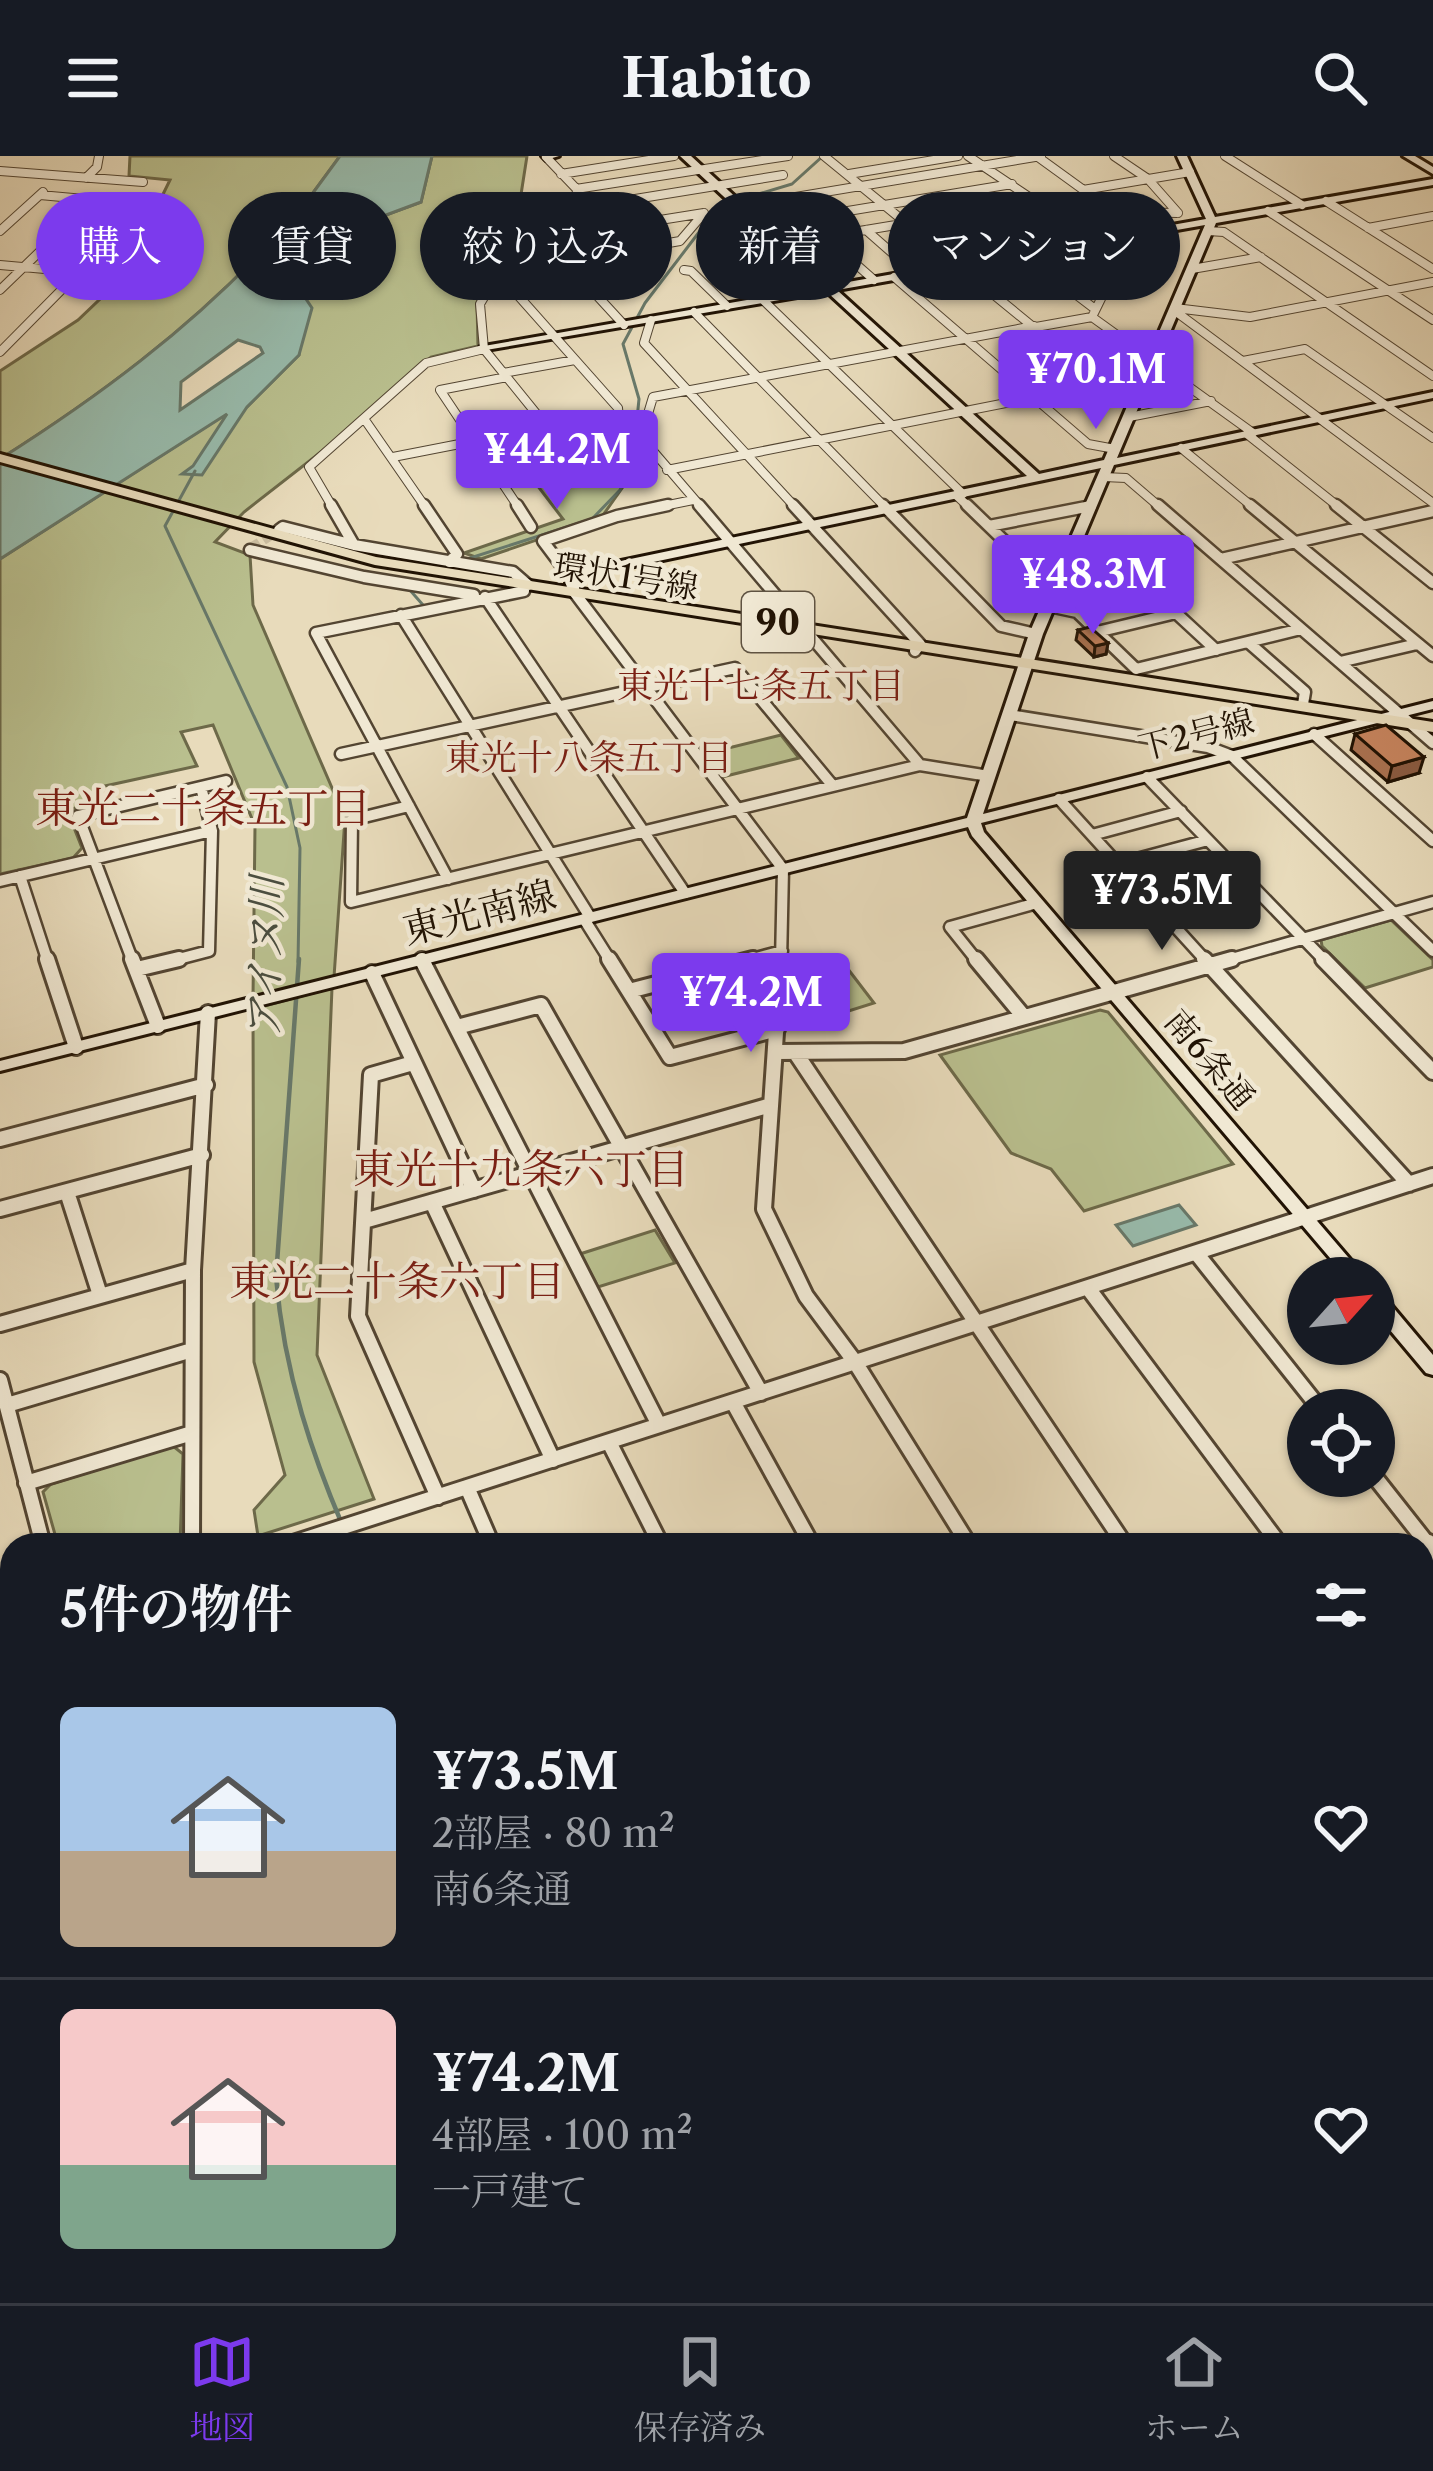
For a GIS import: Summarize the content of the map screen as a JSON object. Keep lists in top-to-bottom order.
{
  "streets": {
    "main road": ["環状1号線", "90"],
    "street": ["下2号線", "東光南線", "南6条通"]
  },
  "crossings": [
    ["環状1号線", "90"],
    ["環状1号線", "下2号線"],
    ["下2号線", "東光南線"],
    ["下2号線", "南6条通"],
    ["東光南線", "南6条通"]
  ],
  "districts": [
    "東光十七条五丁目",
    "東光十八条五丁目",
    "東光二十条五丁目",
    "東光十九条六丁目",
    "東光二十条六丁目"
  ],
  "water": ["アイヌ川"],
  "north": "top right",
  "page": {
    "header": "Habito",
    "chip": [
      "購入",
      "賃貸",
      "絞り込み",
      "新着",
      "マンション"
    ],
    "price": [
      "¥70.1M",
      "¥44.2M",
      "¥48.3M",
      "¥73.5M",
      "¥74.2M"
    ],
    "heading": "5件の物件",
    "list": [
      {
        "name": "¥73.5M",
        "note": "2部屋 · 80 m² · 南6条通"
      },
      {
        "name": "¥74.2M",
        "note": "4部屋 · 100 m² · 一戸建て"
      }
    ],
    "tabs": ["地図", "保存済み", "ホーム"]
  }
}
